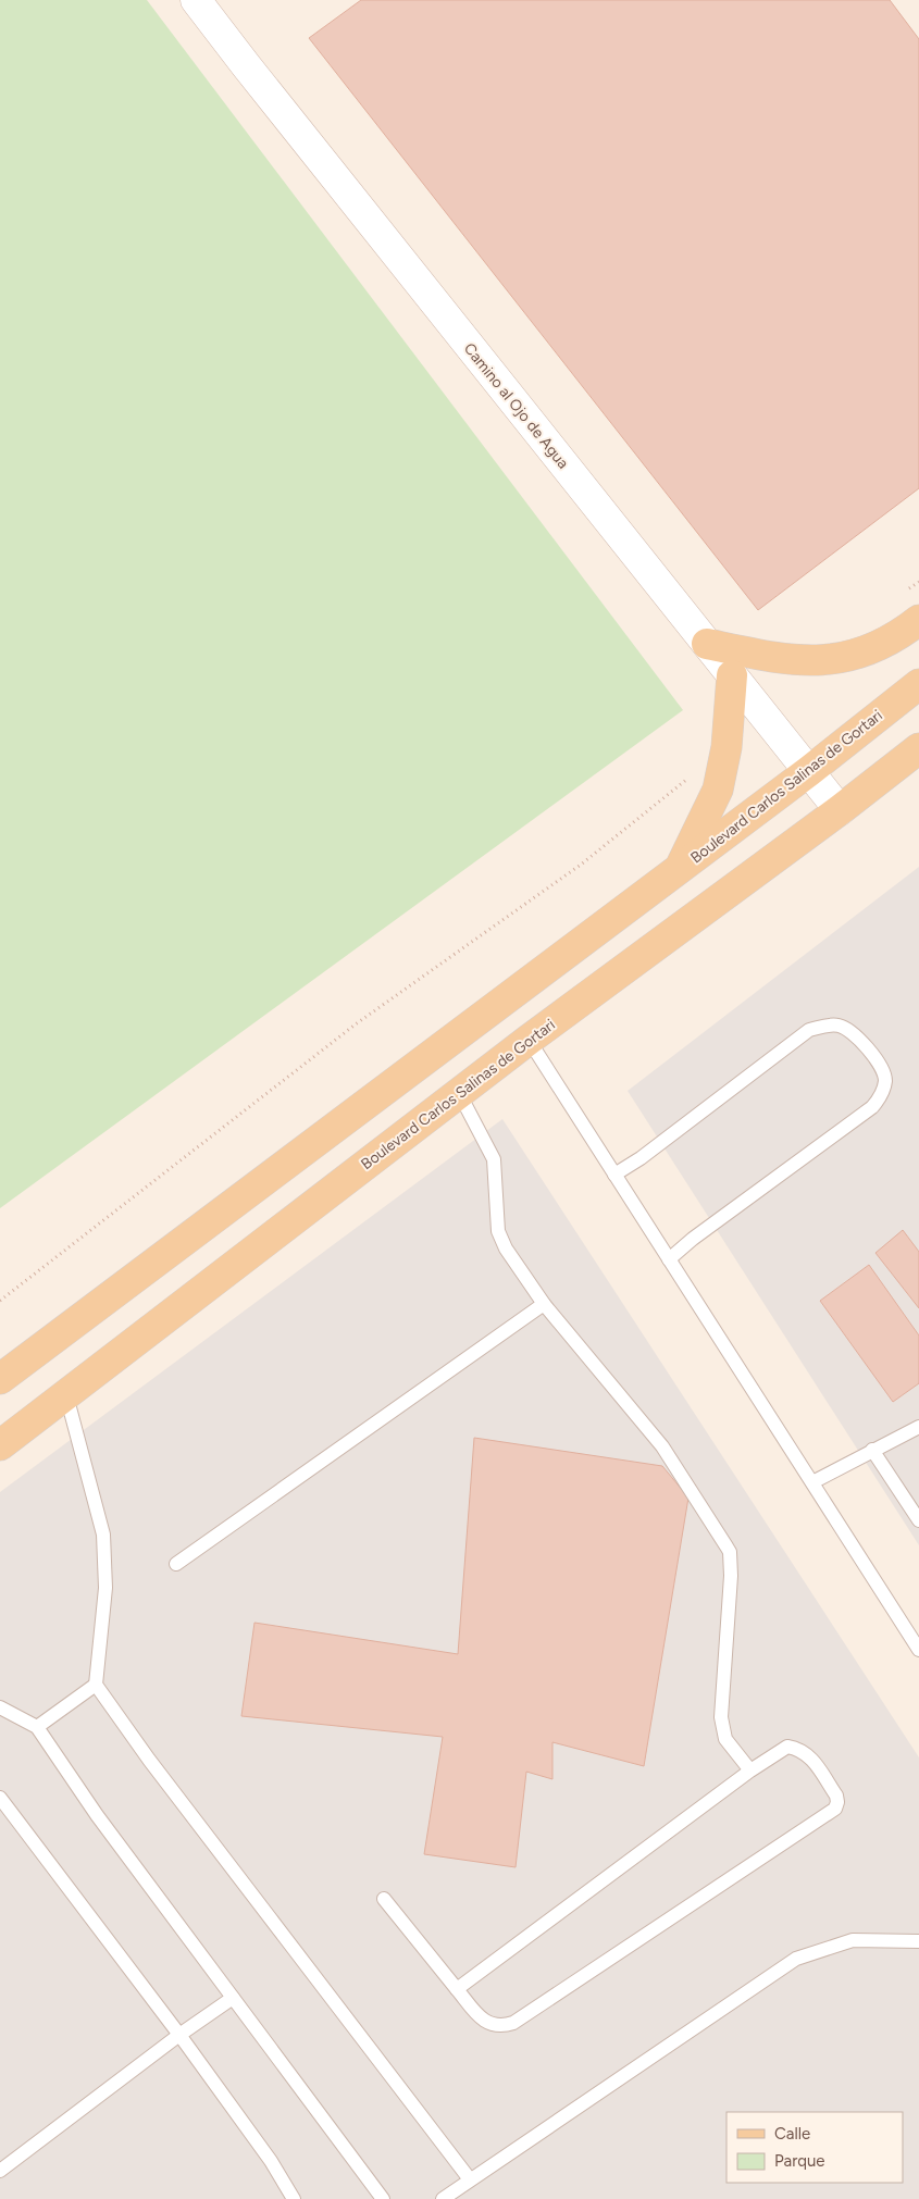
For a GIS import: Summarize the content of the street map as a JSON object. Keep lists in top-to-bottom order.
{
  "streets": {
    "main road": ["Boulevard Carlos Salinas de Gortari"],
    "street": ["Camino al Ojo de Agua"]
  },
  "crossings": [
    ["Camino al Ojo de Agua", "Boulevard Carlos Salinas de Gortari"]
  ],
  "legend": ["Calle", "Parque"]
}
